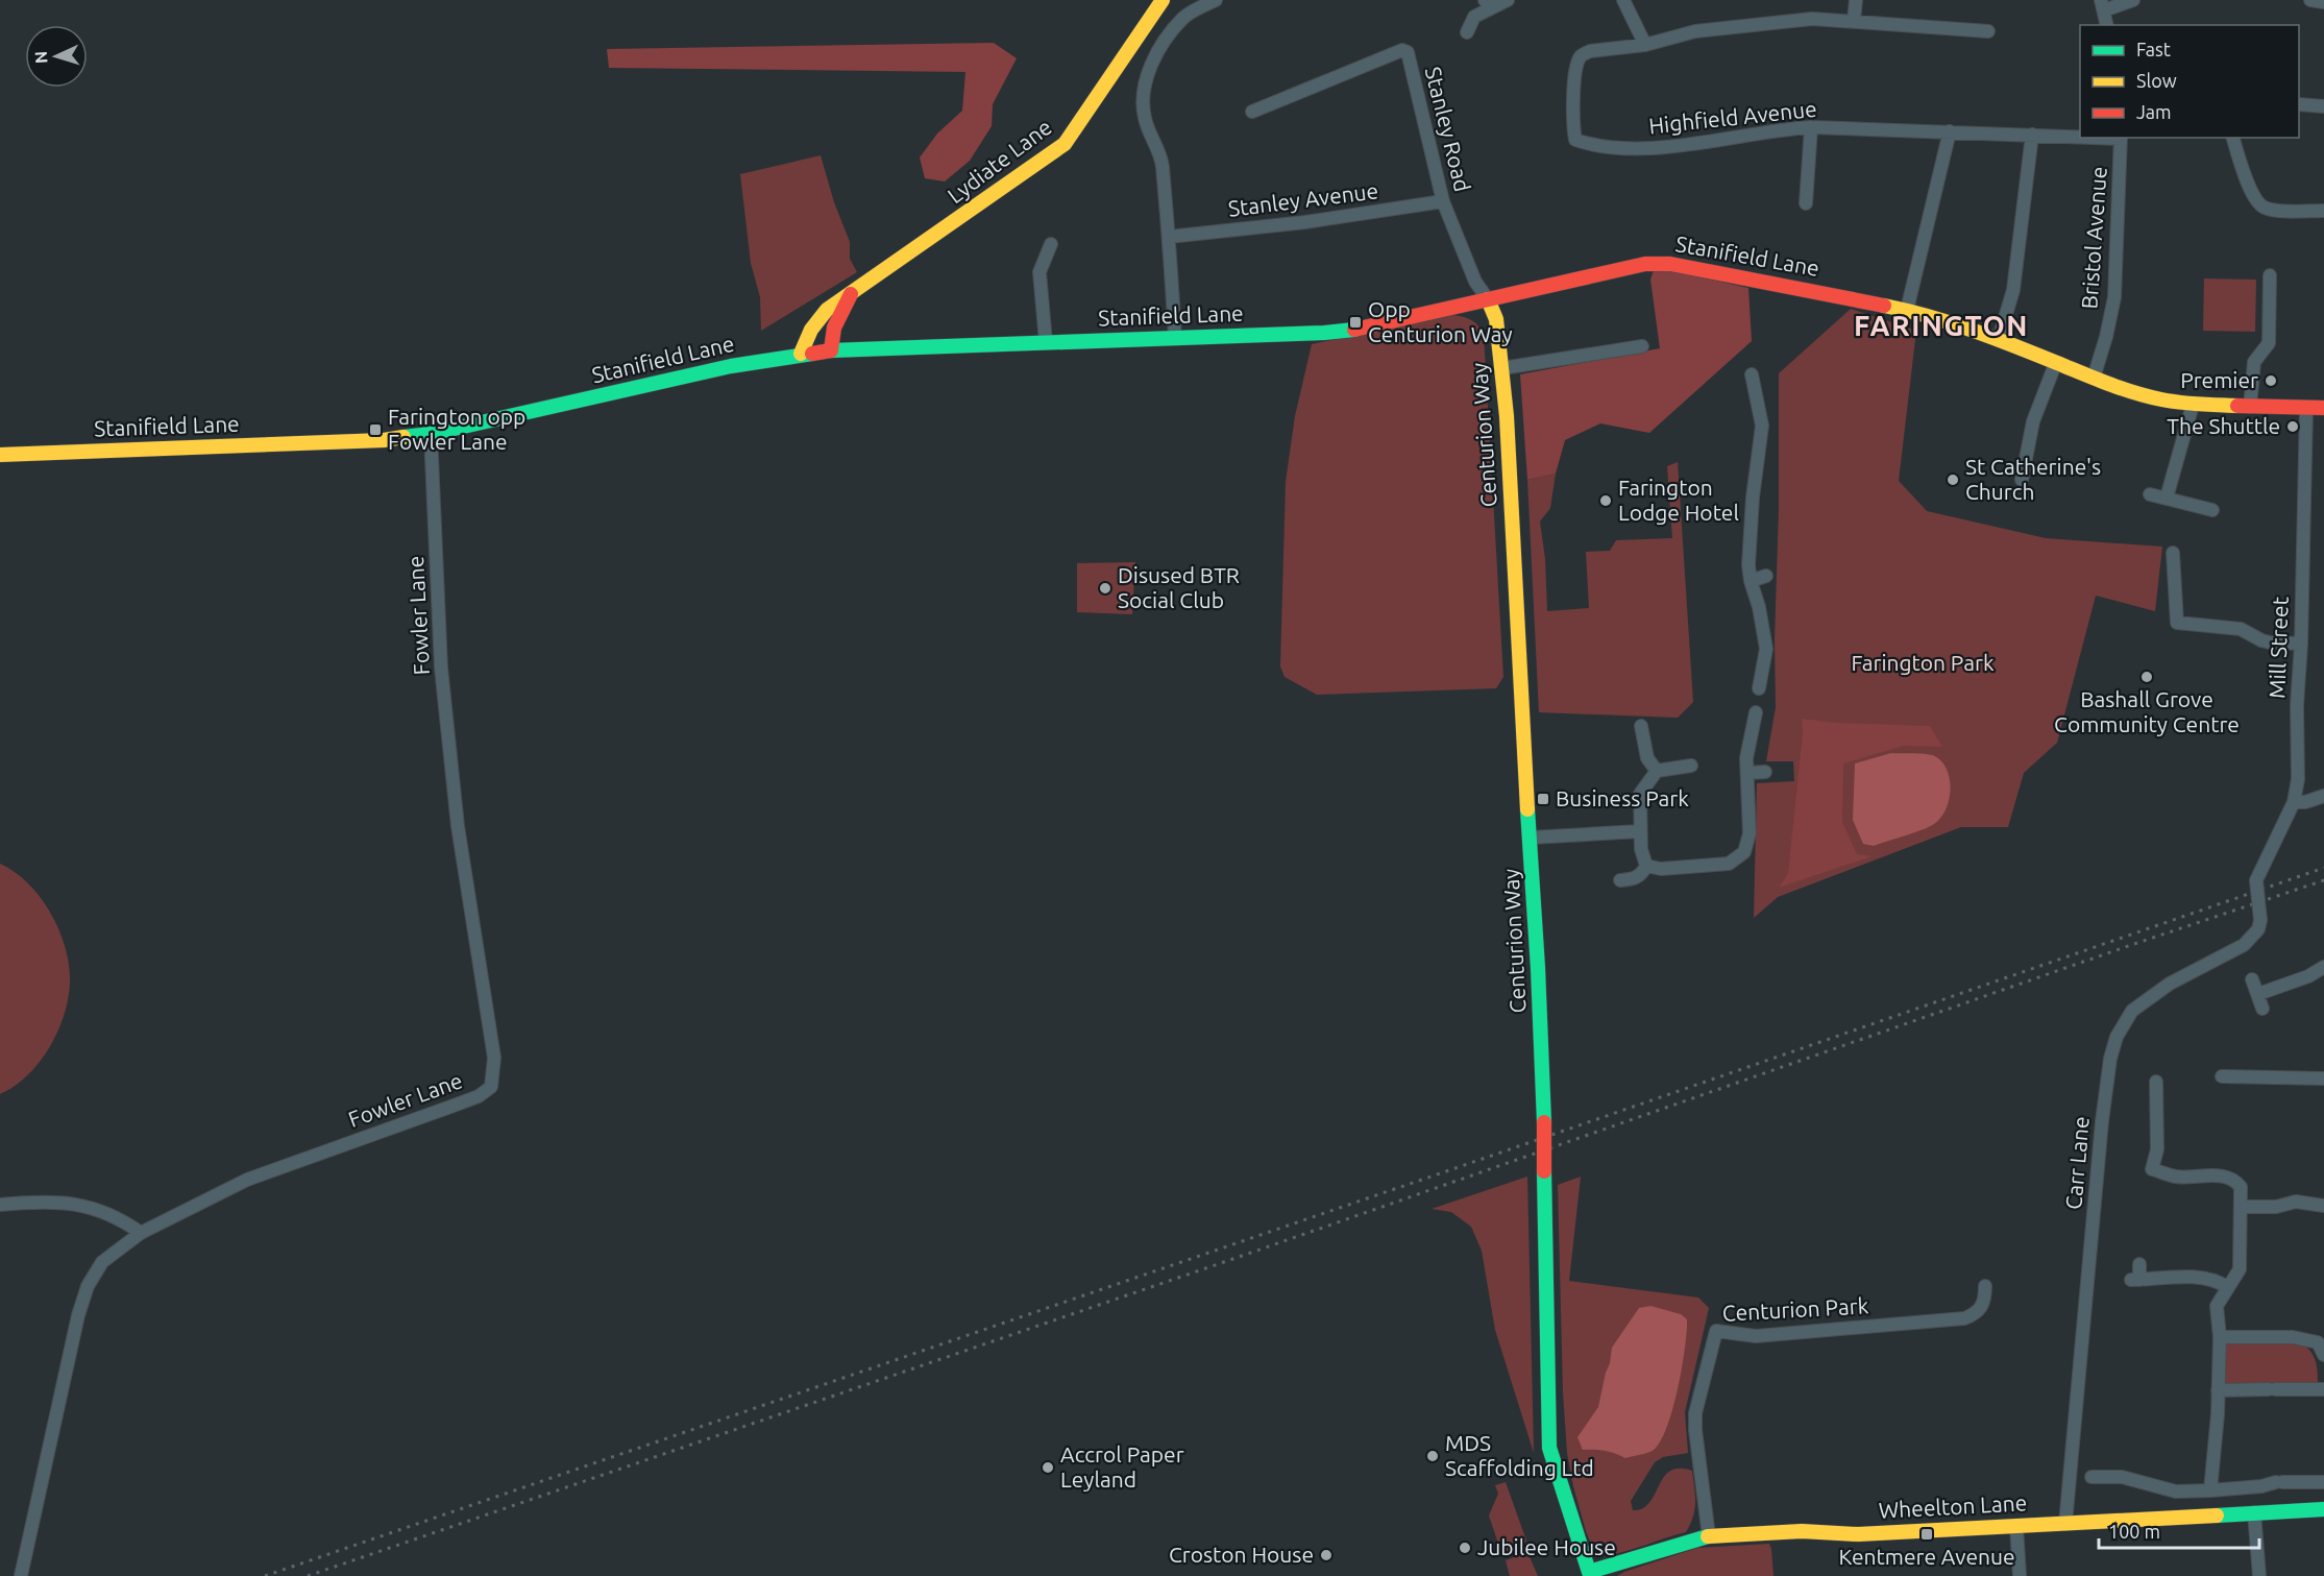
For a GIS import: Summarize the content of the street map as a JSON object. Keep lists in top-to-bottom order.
{
  "streets": {
    "main road": [
      "Lydiate Lane",
      "Stanifield Lane",
      "Centurion Way",
      "Wheelton Lane"
    ],
    "street": [
      "Highfield Avenue",
      "Stanley Road",
      "Stanley Avenue",
      "Bristol Avenue",
      "Fowler Lane",
      "Mill Street",
      "Carr Lane",
      "Centurion Park"
    ]
  },
  "crossings": [
    ["Stanley Road", "Stanley Avenue"],
    ["Stanley Road", "Stanifield Lane"],
    ["Stanley Road", "Centurion Way"],
    ["Lydiate Lane", "Stanifield Lane"],
    ["Bristol Avenue", "Stanifield Lane"],
    ["Stanifield Lane", "Centurion Way"],
    ["Stanifield Lane", "Fowler Lane"],
    ["Stanifield Lane", "Mill Street"],
    ["Centurion Way", "Wheelton Lane"],
    ["Mill Street", "Carr Lane"],
    ["Carr Lane", "Wheelton Lane"],
    ["Centurion Park", "Wheelton Lane"]
  ],
  "districts": ["FARINGTON"],
  "parks": ["Farington Park"],
  "places": {
    "transit": [
      "Opp Centurion Way",
      "Farington opp Fowler Lane",
      "Business Park",
      "Kentmere Avenue"
    ],
    "other": [
      "Premier",
      "The Shuttle",
      "St Catherine's Church",
      "Farington Lodge Hotel",
      "Disused BTR Social Club",
      "Bashall Grove Community Centre",
      "MDS Scaffolding Ltd",
      "Accrol Paper Leyland",
      "Jubilee House",
      "Croston House"
    ]
  },
  "legend": ["Fast", "Slow", "Jam"],
  "scale_bar": "100 m",
  "north": "left"
}
